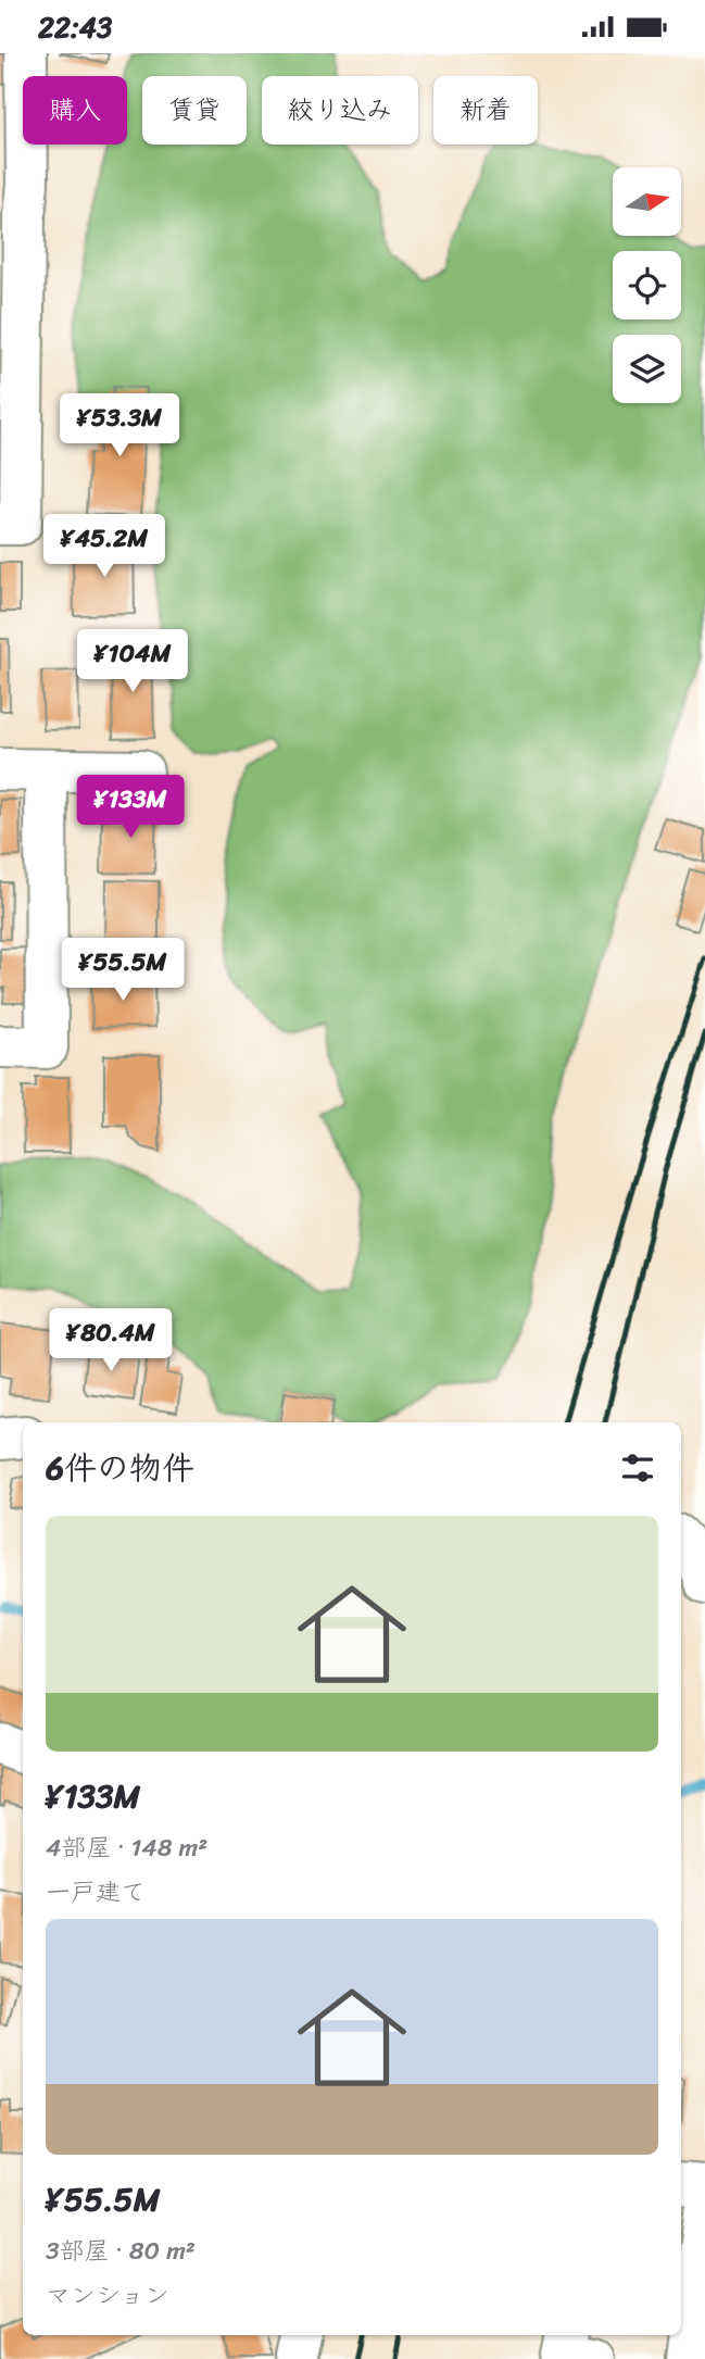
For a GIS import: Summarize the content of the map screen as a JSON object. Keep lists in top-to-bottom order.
{
  "north": "right",
  "page": {
    "status": "22:43",
    "chip": [
      "購入",
      "賃貸",
      "絞り込み",
      "新着"
    ],
    "price": [
      "¥53.3M",
      "¥45.2M",
      "¥104M",
      "¥133M",
      "¥55.5M",
      "¥80.4M"
    ],
    "heading": "6件の物件",
    "list": [
      {
        "name": "¥133M",
        "note": "4部屋 · 148 m² · 一戸建て"
      },
      {
        "name": "¥55.5M",
        "note": "3部屋 · 80 m² · マンション"
      }
    ]
  }
}
